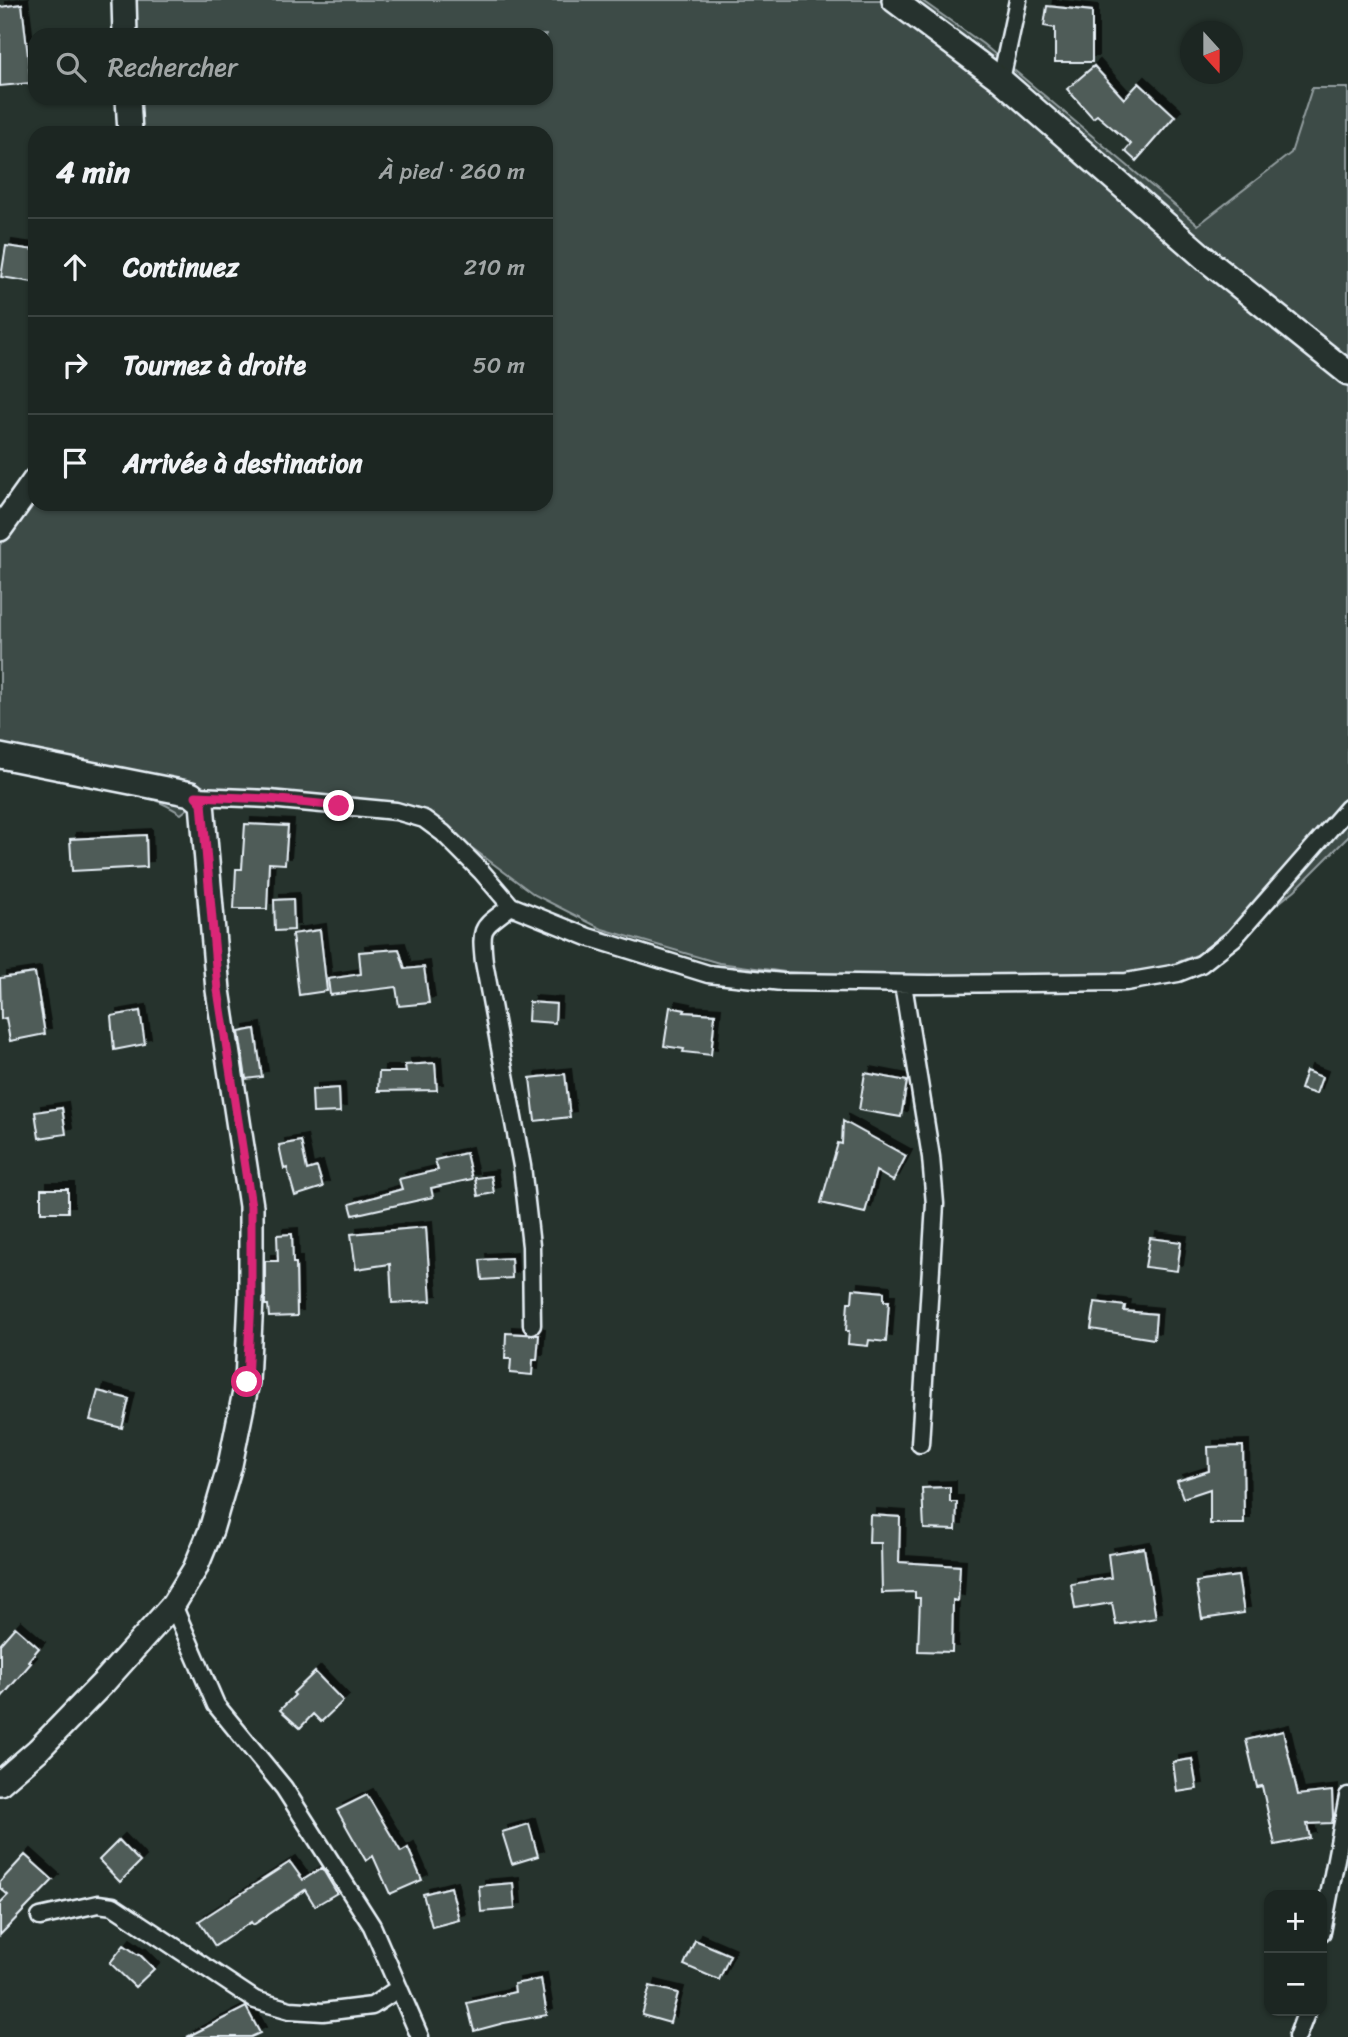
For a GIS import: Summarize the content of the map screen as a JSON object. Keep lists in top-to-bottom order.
{
  "north": "bottom",
  "page": {
    "search": "Rechercher",
    "heading": ["4 min", "À pied · 260 m"],
    "list": [
      ["Continuez", "210 m"],
      ["Tournez à droite", "50 m"],
      "Arrivée à destination"
    ],
    "map_buttons": ["+", "−"]
  }
}
